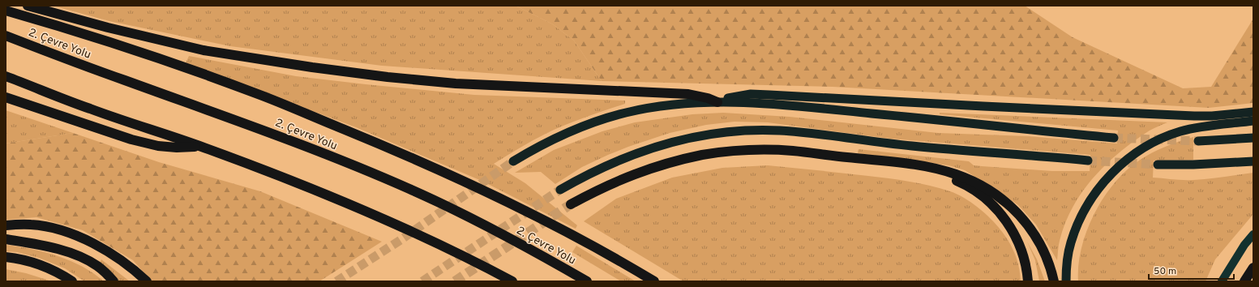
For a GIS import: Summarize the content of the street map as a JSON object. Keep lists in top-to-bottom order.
{
  "streets": {
    "highway": ["2. Çevre Yolu"]
  },
  "scale_bar": "50 m"
}
